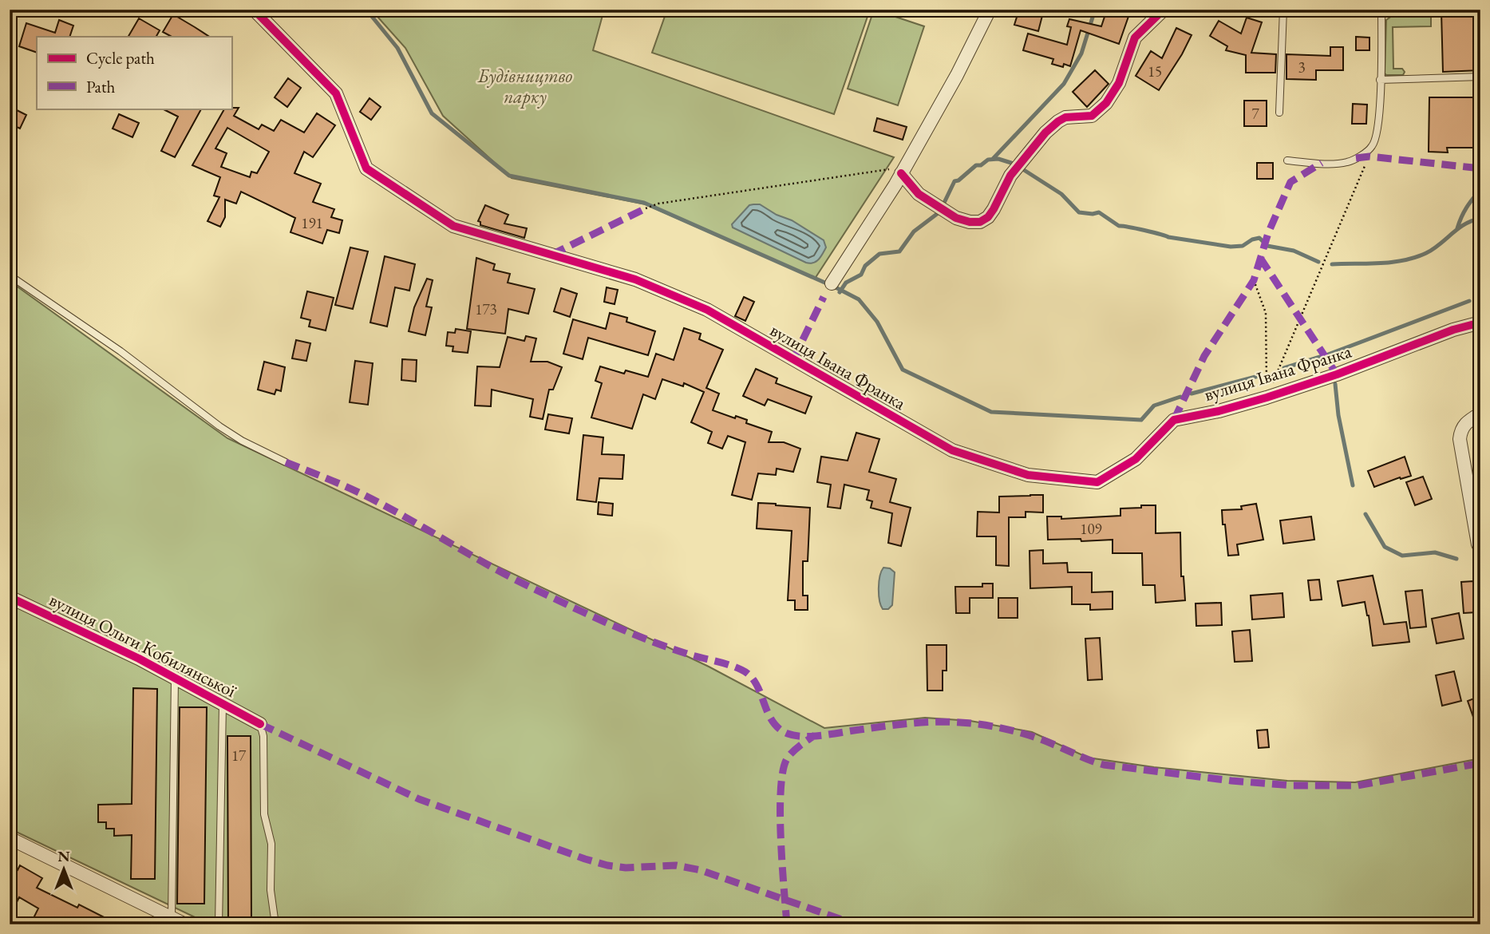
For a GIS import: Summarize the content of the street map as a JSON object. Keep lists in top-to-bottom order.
{
  "streets": {
    "street": ["вулиця Івана Франка", "вулиця Ольги Кобилянської"]
  },
  "parks": ["Будівництво парку"],
  "house_numbers": [
    "3",
    "15",
    "7",
    "191",
    "173",
    "109",
    "17"
  ],
  "legend": ["Cycle path", "Path"],
  "north": "top"
}
